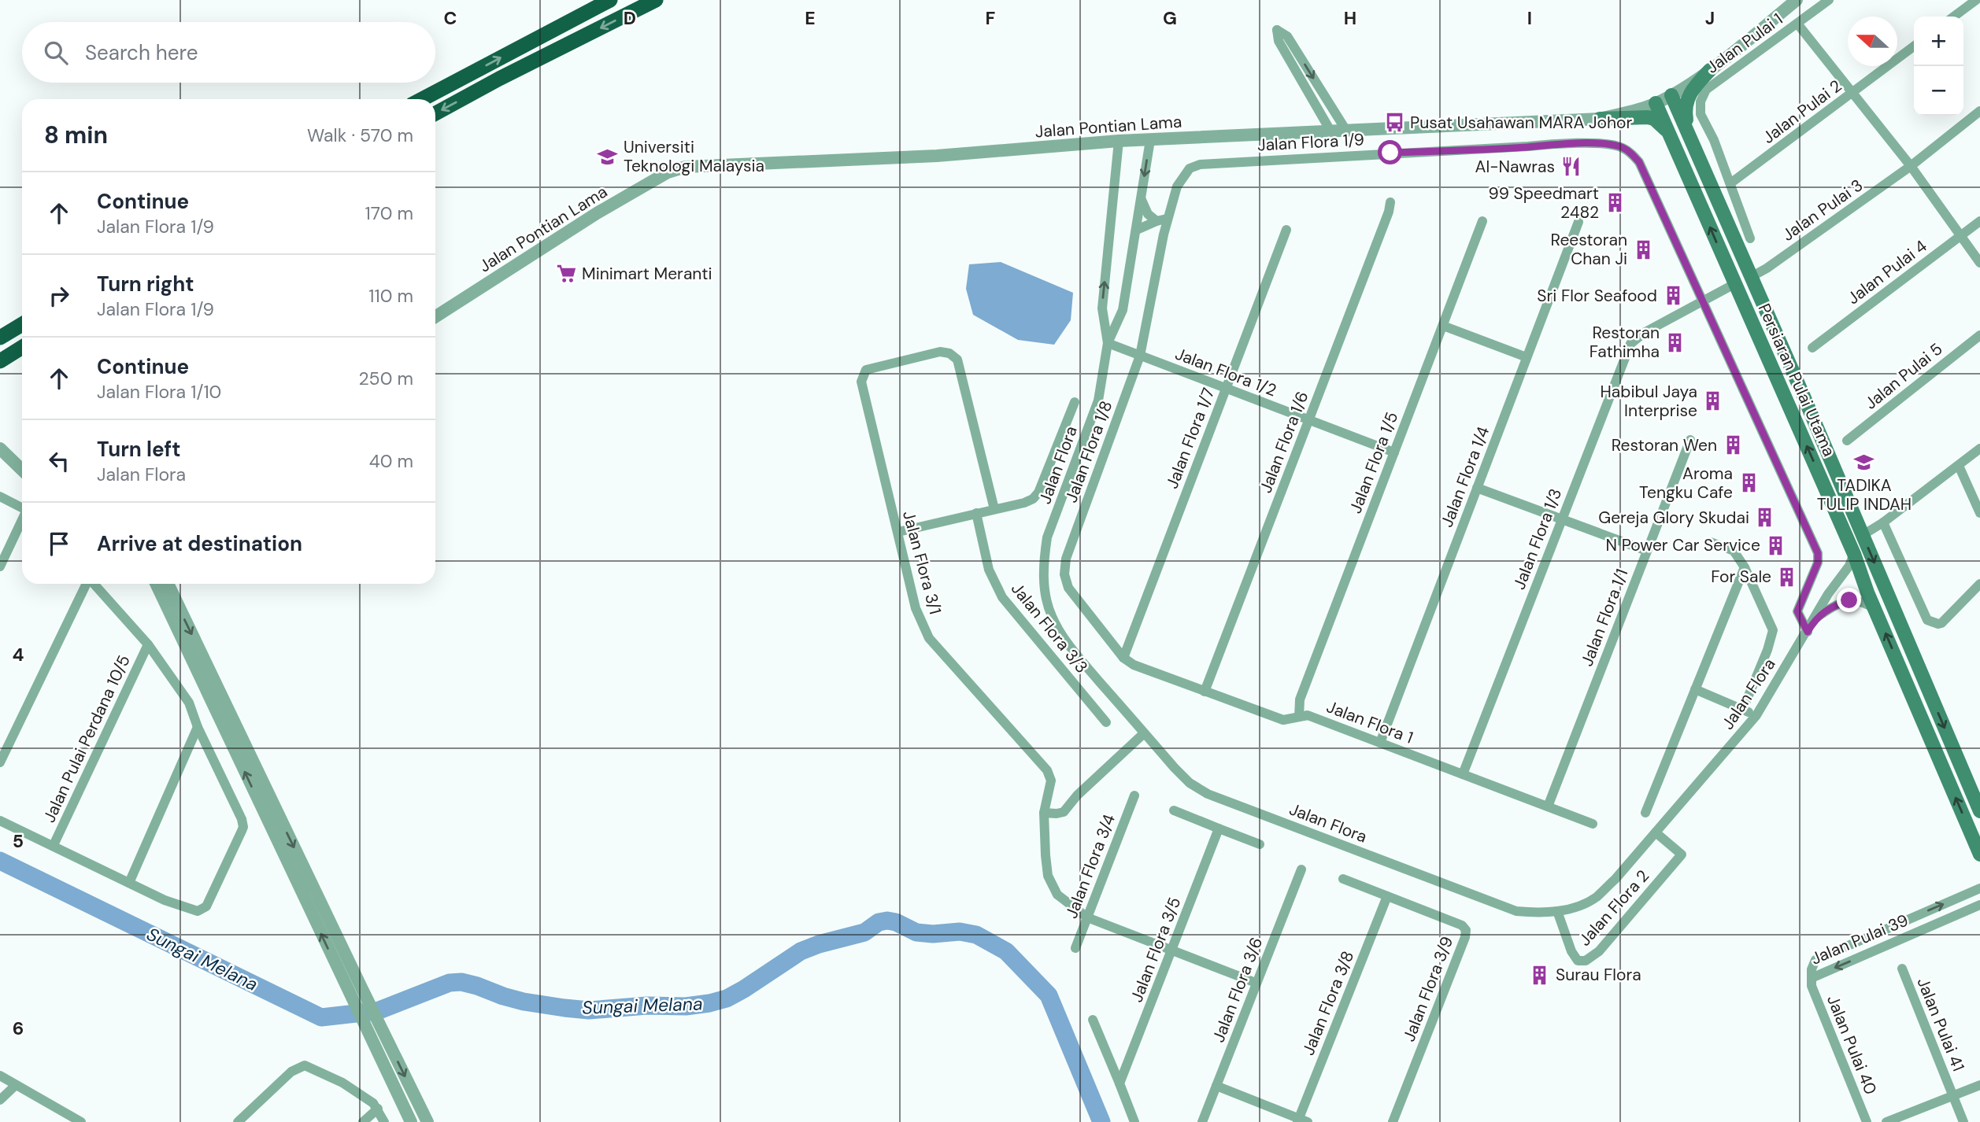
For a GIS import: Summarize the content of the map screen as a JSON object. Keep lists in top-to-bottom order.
{
  "streets": {
    "main road": ["Persiaran Pulai Utama"],
    "street": [
      "Jalan Pulai 1",
      "Jalan Pulai 2",
      "Jalan Pontian Lama",
      "Jalan Flora 1/9",
      "Jalan Pulai 3",
      "Jalan Pulai 4",
      "Jalan Flora 1/2",
      "Jalan Pulai 5",
      "Jalan Flora 1/7",
      "Jalan Flora 1/6",
      "Jalan Flora 1/8",
      "Jalan Flora 1/5",
      "Jalan Flora",
      "Jalan Flora 1/4",
      "Jalan Flora 1/3",
      "Jalan Flora 3/1",
      "Jalan Flora 1/1",
      "Jalan Flora 3/3",
      "Jalan Flora 1",
      "Jalan Pulai Perdana 10/5",
      "Jalan Flora 3/4",
      "Jalan Flora 2",
      "Jalan Pulai 39",
      "Jalan Flora 3/5",
      "Jalan Flora 3/9",
      "Jalan Flora 3/6",
      "Jalan Flora 3/8",
      "Jalan Pulai 41",
      "Jalan Pulai 40"
    ]
  },
  "crossings": [
    ["Jalan Pulai 1", "Jalan Pulai 2"],
    ["Jalan Pontian Lama", "Persiaran Pulai Utama"],
    ["Jalan Pontian Lama", "Jalan Flora"],
    ["Jalan Flora 1/9", "Jalan Flora 1/2"],
    ["Jalan Flora 1/9", "Jalan Flora 1/8"],
    ["Jalan Flora 1/9", "Jalan Flora"],
    ["Jalan Flora 1/9", "Jalan Flora 1/3"],
    ["Jalan Pulai 3", "Persiaran Pulai Utama"],
    ["Jalan Flora 1/2", "Jalan Flora 1/7"],
    ["Jalan Flora 1/2", "Jalan Flora 1/6"],
    ["Jalan Flora 1/2", "Jalan Flora 1/8"],
    ["Jalan Flora 1/2", "Jalan Flora 1/5"],
    ["Jalan Flora 1/2", "Jalan Flora"],
    ["Persiaran Pulai Utama", "Jalan Flora"],
    ["Persiaran Pulai Utama", "Jalan Flora 1/3"],
    ["Jalan Flora 1/7", "Jalan Flora 1"],
    ["Jalan Flora 1/6", "Jalan Flora 1"],
    ["Jalan Flora 1/8", "Jalan Flora 1"],
    ["Jalan Flora 1/5", "Jalan Flora 1"],
    ["Jalan Flora", "Jalan Flora 2"],
    ["Jalan Flora 1/4", "Jalan Flora 1"],
    ["Jalan Flora 1/3", "Jalan Flora 1"],
    ["Jalan Flora 3/1", "Jalan Flora 3/4"],
    ["Jalan Flora 3/1", "Jalan Flora 3/5"],
    ["Jalan Flora 3/1", "Jalan Flora 3/6"],
    ["Jalan Flora 1/1", "Jalan Flora 1"],
    ["Jalan Pulai 39", "Jalan Pulai 40"],
    ["Jalan Flora 3/9", "Jalan Flora 3/8"]
  ],
  "water": ["Sungai Melana"],
  "places": {
    "bus stop": ["Pusat Usahawan MARA Johor"],
    "school or university": ["Universiti Teknologi Malaysia", "TADIKA TULIP INDAH"],
    "restaurant": ["Al-Nawras"],
    "building": [
      "99 Speedmart 2482",
      "Reestoran Chan Ji",
      "Sri Flor Seafood",
      "Restoran Fathimha",
      "Habibul Jaya Interprise",
      "Restoran Wen",
      "Aroma Tengku Cafe",
      "Gereja Glory Skudai",
      "N Power Car Service",
      "For Sale",
      "Surau Flora"
    ],
    "supermarket": ["Minimart Meranti"]
  },
  "north": "left",
  "page": {
    "map_buttons": ["+", "−"],
    "search": "Search here",
    "heading": ["8 min", "Walk · 570 m"],
    "list": [
      ["Continue", "Jalan Flora 1/9", "170 m"],
      ["Turn right", "Jalan Flora 1/9", "110 m"],
      ["Continue", "Jalan Flora 1/10", "250 m"],
      ["Turn left", "Jalan Flora", "40 m"],
      "Arrive at destination"
    ]
  },
  "grid": {
    "columns": [
      "C",
      "D",
      "E",
      "F",
      "G",
      "H",
      "I",
      "J"
    ],
    "rows": ["4", "5", "6"]
  }
}
